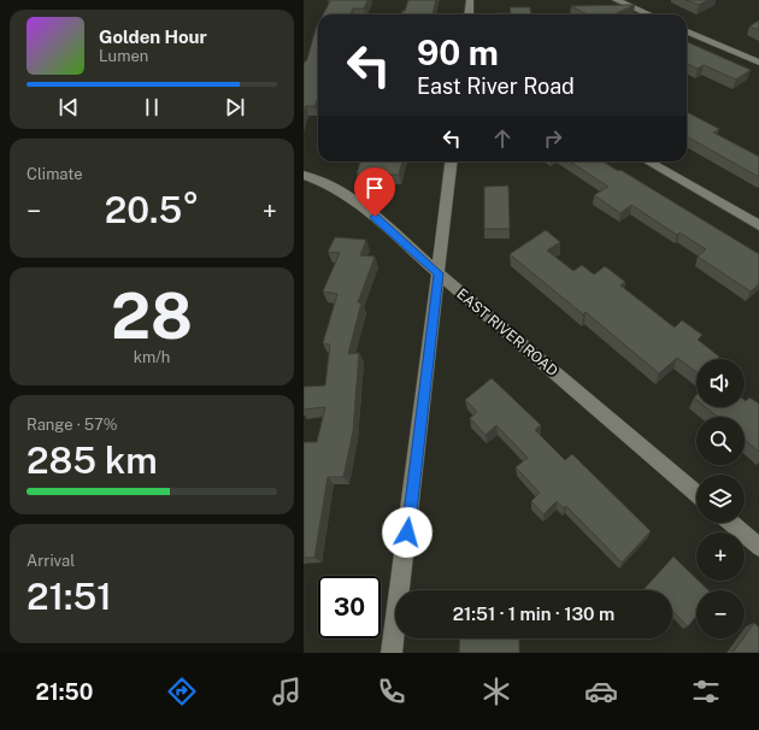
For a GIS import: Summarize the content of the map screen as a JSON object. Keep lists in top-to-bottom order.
{
  "streets": {
    "street": ["EAST RIVER ROAD"]
  },
  "page": {
    "turn": ["90 m", "East River Road"],
    "song": ["Golden Hour", "Lumen"],
    "tile": [
      "Climate",
      ["28", "km/h"],
      ["Range · 57%", "285 km"],
      ["Arrival", "21:51"]
    ],
    "heat": ["−", "20.5°", "+"],
    "map_buttons": ["+", "−"],
    "limit": "30",
    "trip": "21:51 · 1 min · 130 m",
    "tabs": "21:50"
  }
}
